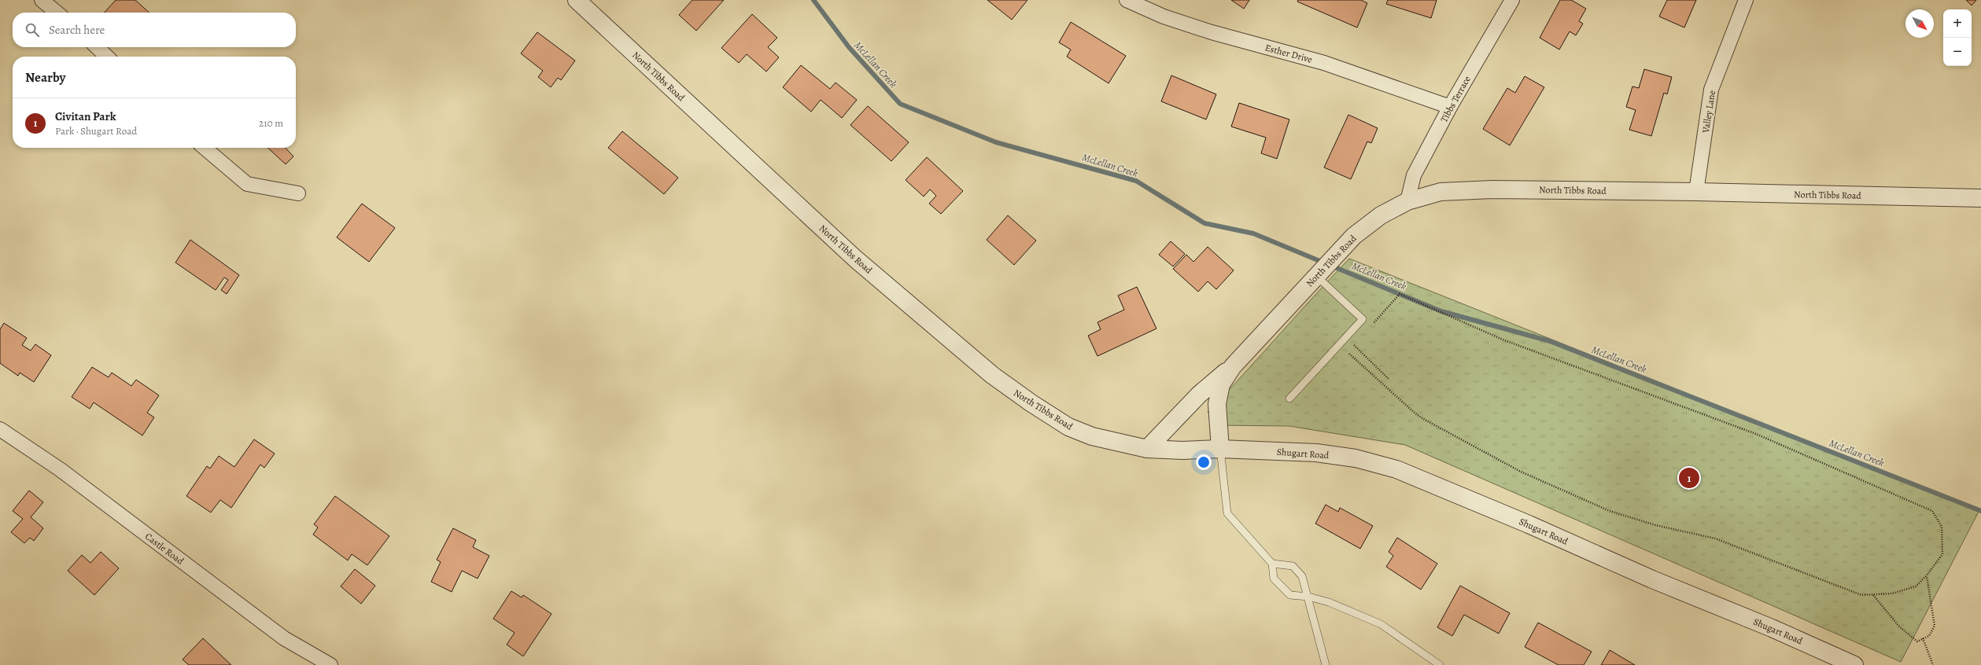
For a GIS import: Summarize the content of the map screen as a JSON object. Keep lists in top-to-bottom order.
{
  "streets": {
    "street": [
      "Esther Drive",
      "North Tibbs Road",
      "Tibbs Terrace",
      "Valley Lane",
      "Shugart Road",
      "Castle Road"
    ]
  },
  "crossings": [
    ["Esther Drive", "Tibbs Terrace"],
    ["North Tibbs Road", "Tibbs Terrace"],
    ["North Tibbs Road", "Valley Lane"],
    ["North Tibbs Road", "Shugart Road"]
  ],
  "water": ["McLellan Creek"],
  "north": "bottom right",
  "page": {
    "map_buttons": ["+", "−"],
    "search": "Search here",
    "heading": "Nearby",
    "list": [
      {
        "mark": "1",
        "name": "Civitan Park",
        "note": "Park · Shugart Road",
        "value": "210 m"
      }
    ],
    "pins": "1"
  }
}
